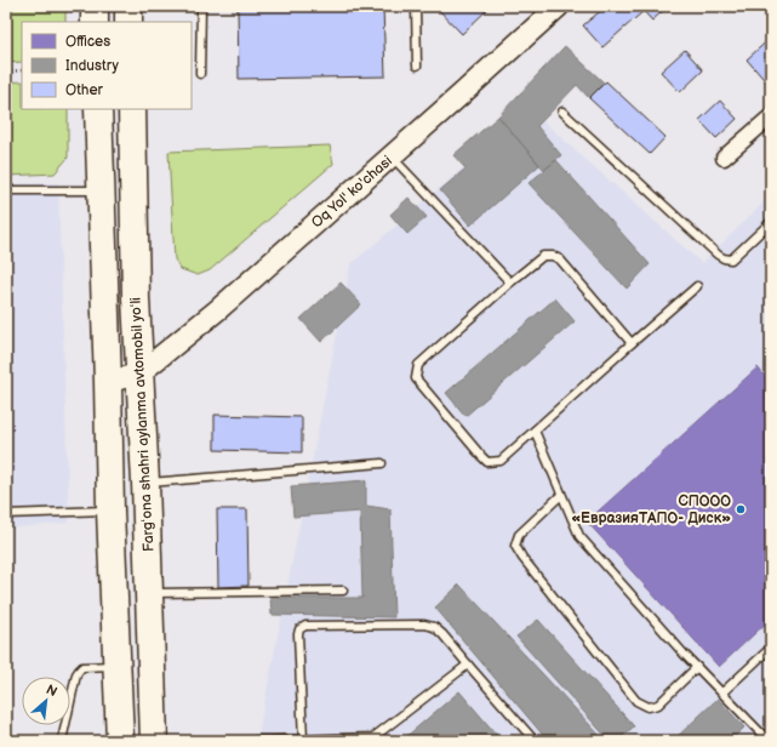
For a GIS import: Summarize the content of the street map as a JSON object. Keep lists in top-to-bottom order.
{
  "streets": {
    "highway": ["Fargʻona shahri aylanma avtomobil yoʻli"],
    "street": ["Oq Yol' ko'chasi"]
  },
  "crossings": [
    ["Oq Yol' ko'chasi", "Fargʻona shahri aylanma avtomobil yoʻli"]
  ],
  "places": ["СПООО «ЕвразияТАПО- Диск»"],
  "legend": ["Offices", "Industry", "Other"],
  "north": "top right"
}
